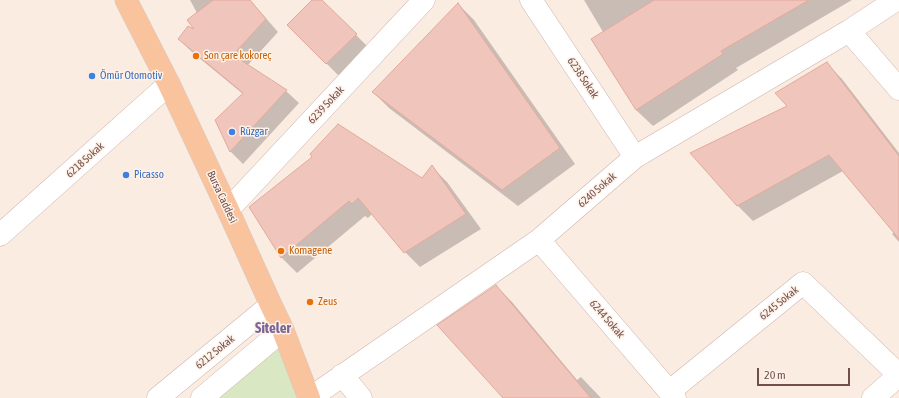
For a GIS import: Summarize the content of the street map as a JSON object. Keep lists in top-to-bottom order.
{
  "streets": {
    "main road": ["Bursa Caddesi"],
    "street": [
      "6238 Sokak",
      "6239 Sokak",
      "6218 Sokak",
      "6240 Sokak",
      "6245 Sokak",
      "6244 Sokak",
      "6212 Sokak"
    ]
  },
  "crossings": [
    ["6238 Sokak", "6240 Sokak"],
    ["6239 Sokak", "Bursa Caddesi"],
    ["6218 Sokak", "Bursa Caddesi"],
    ["6240 Sokak", "Bursa Caddesi"],
    ["6240 Sokak", "6244 Sokak"],
    ["Bursa Caddesi", "6212 Sokak"],
    ["6245 Sokak", "6244 Sokak"]
  ],
  "districts": ["Siteler"],
  "places": [
    "Son çare kokoreç",
    "Ömür Otomotiv",
    "Rüzgar",
    "Picasso",
    "Komagene",
    "Zeus"
  ],
  "scale_bar": "20 m"
}
